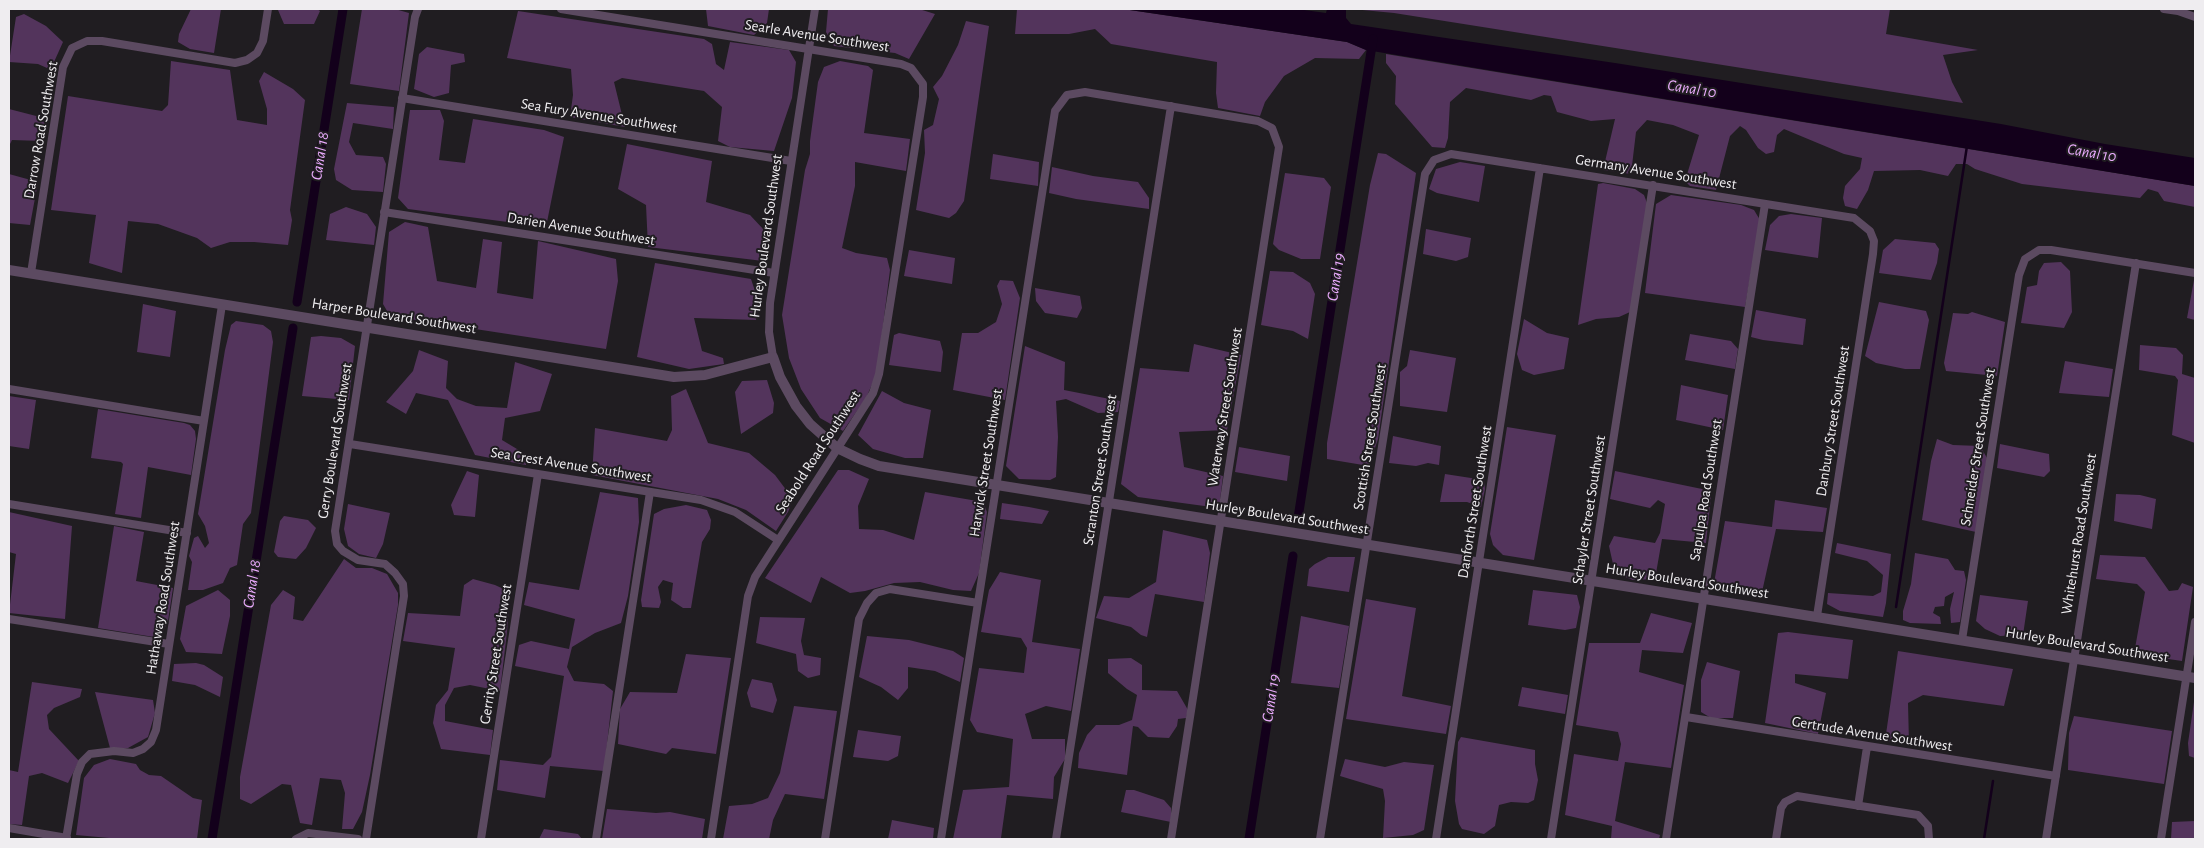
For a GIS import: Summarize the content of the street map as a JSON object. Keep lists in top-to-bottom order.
{
  "streets": {
    "street": [
      "Searle Avenue Southwest",
      "Sea Fury Avenue Southwest",
      "Darrow Road Southwest",
      "Germany Avenue Southwest",
      "Darien Avenue Southwest",
      "Hurley Boulevard Southwest",
      "Harper Boulevard Southwest",
      "Waterway Street Southwest",
      "Danbury Street Southwest",
      "Scottish Street Southwest",
      "Gerry Boulevard Southwest",
      "Schneider Street Southwest",
      "Seabold Road Southwest",
      "Harwick Street Southwest",
      "Sea Crest Avenue Southwest",
      "Scranton Street Southwest",
      "Sapulpa Road Southwest",
      "Danforth Street Southwest",
      "Schayler Street Southwest",
      "Whitehurst Road Southwest",
      "Hathaway Road Southwest",
      "Gerrity Street Southwest",
      "Gertrude Avenue Southwest"
    ]
  },
  "crossings": [
    ["Searle Avenue Southwest", "Hurley Boulevard Southwest"],
    ["Searle Avenue Southwest", "Seabold Road Southwest"],
    ["Sea Fury Avenue Southwest", "Hurley Boulevard Southwest"],
    ["Sea Fury Avenue Southwest", "Gerry Boulevard Southwest"],
    ["Darrow Road Southwest", "Harper Boulevard Southwest"],
    ["Germany Avenue Southwest", "Danbury Street Southwest"],
    ["Germany Avenue Southwest", "Scottish Street Southwest"],
    ["Germany Avenue Southwest", "Sapulpa Road Southwest"],
    ["Germany Avenue Southwest", "Danforth Street Southwest"],
    ["Germany Avenue Southwest", "Schayler Street Southwest"],
    ["Darien Avenue Southwest", "Hurley Boulevard Southwest"],
    ["Darien Avenue Southwest", "Gerry Boulevard Southwest"],
    ["Hurley Boulevard Southwest", "Harper Boulevard Southwest"],
    ["Hurley Boulevard Southwest", "Waterway Street Southwest"],
    ["Hurley Boulevard Southwest", "Danbury Street Southwest"],
    ["Hurley Boulevard Southwest", "Scottish Street Southwest"],
    ["Hurley Boulevard Southwest", "Schneider Street Southwest"],
    ["Hurley Boulevard Southwest", "Seabold Road Southwest"],
    ["Hurley Boulevard Southwest", "Harwick Street Southwest"],
    ["Hurley Boulevard Southwest", "Scranton Street Southwest"],
    ["Hurley Boulevard Southwest", "Sapulpa Road Southwest"],
    ["Hurley Boulevard Southwest", "Danforth Street Southwest"],
    ["Hurley Boulevard Southwest", "Schayler Street Southwest"],
    ["Hurley Boulevard Southwest", "Whitehurst Road Southwest"],
    ["Harper Boulevard Southwest", "Gerry Boulevard Southwest"],
    ["Harper Boulevard Southwest", "Hathaway Road Southwest"],
    ["Waterway Street Southwest", "Harwick Street Southwest"],
    ["Waterway Street Southwest", "Scranton Street Southwest"],
    ["Gerry Boulevard Southwest", "Sea Crest Avenue Southwest"],
    ["Schneider Street Southwest", "Whitehurst Road Southwest"],
    ["Seabold Road Southwest", "Sea Crest Avenue Southwest"],
    ["Harwick Street Southwest", "Scranton Street Southwest"],
    ["Sea Crest Avenue Southwest", "Gerrity Street Southwest"],
    ["Sapulpa Road Southwest", "Gertrude Avenue Southwest"],
    ["Whitehurst Road Southwest", "Gertrude Avenue Southwest"]
  ],
  "water": ["Canal 10", "Canal 18", "Canal 19"]
}
